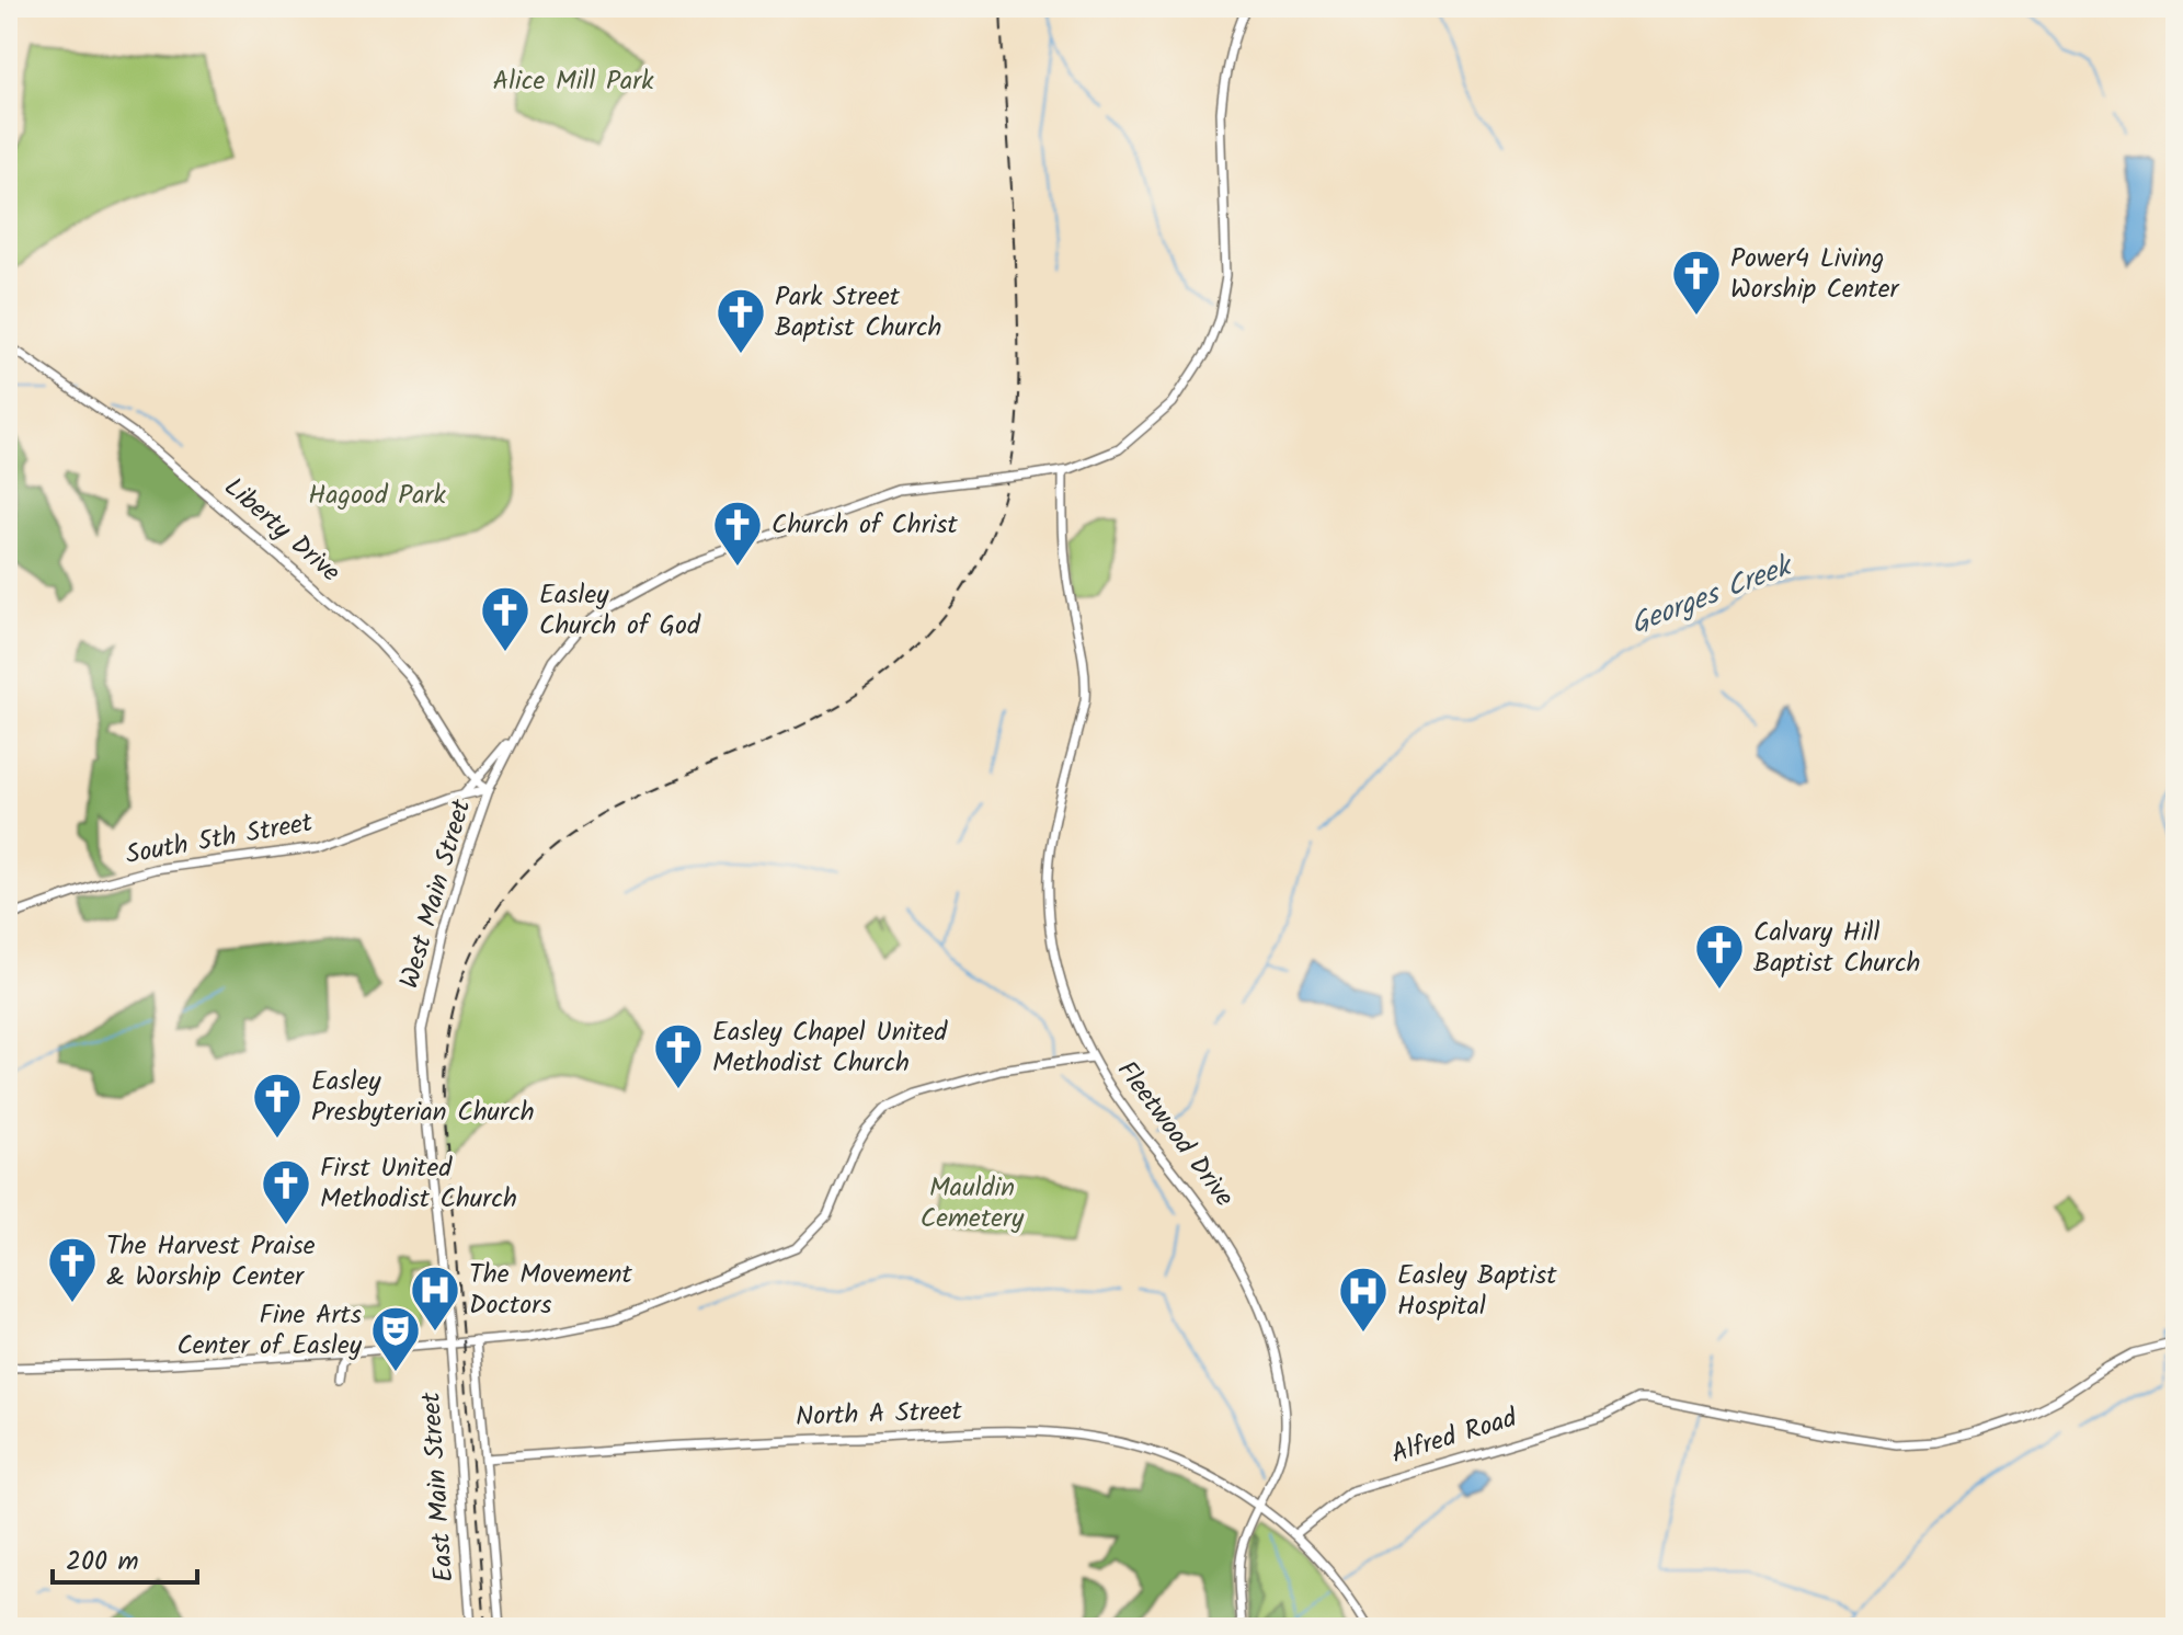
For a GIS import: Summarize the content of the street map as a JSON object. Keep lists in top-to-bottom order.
{
  "streets": {
    "main road": [
      "Liberty Drive",
      "South 5th Street",
      "West Main Street",
      "Fleetwood Drive",
      "North A Street",
      "Alfred Road",
      "East Main Street"
    ]
  },
  "crossings": [
    ["Liberty Drive", "South 5th Street"],
    ["Liberty Drive", "West Main Street"],
    ["South 5th Street", "West Main Street"],
    ["West Main Street", "Fleetwood Drive"],
    ["West Main Street", "East Main Street"],
    ["Fleetwood Drive", "North A Street"],
    ["North A Street", "Alfred Road"]
  ],
  "water": ["Georges Creek"],
  "parks": ["Alice Mill Park", "Hagood Park", "Mauldin Cemetery"],
  "places": {
    "church": [
      "Power4 Living Worship Center",
      "Park Street Baptist Church",
      "Church of Christ",
      "Easley Church of God",
      "Calvary Hill Baptist Church",
      "Easley Chapel United Methodist Church",
      "Easley Presbyterian Church",
      "First United Methodist Church",
      "The Harvest Praise & Worship Center"
    ],
    "hospital": ["The Movement Doctors", "Easley Baptist Hospital"],
    "theatre": ["Fine Arts Center of Easley"]
  },
  "scale_bar": "200 m"
}
